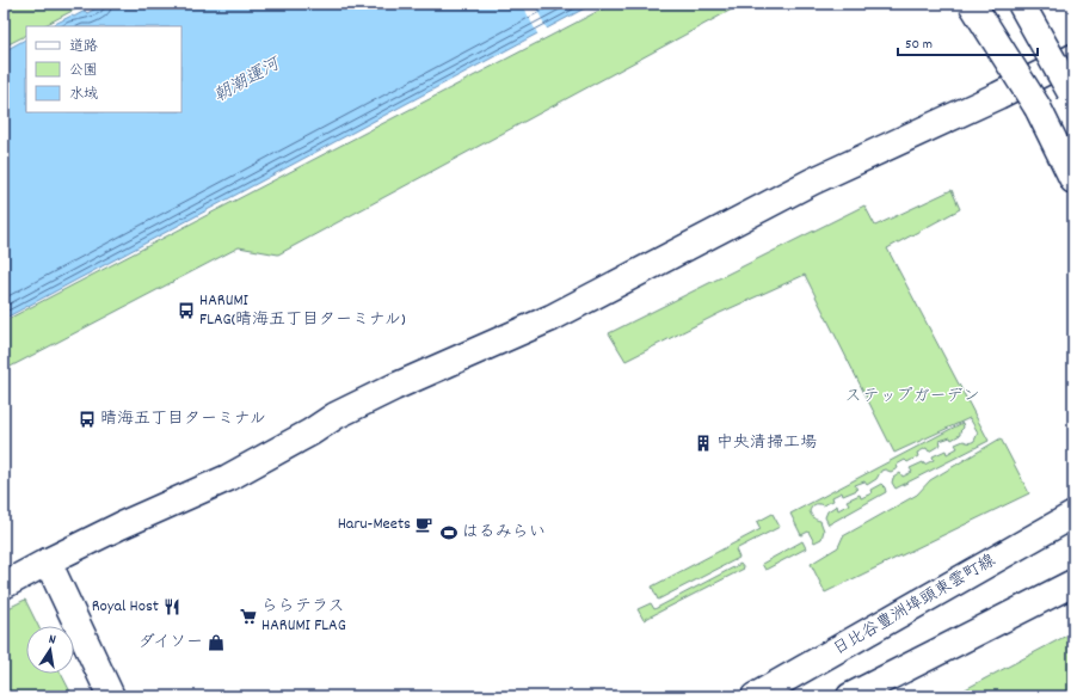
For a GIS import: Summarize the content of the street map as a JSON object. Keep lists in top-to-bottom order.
{
  "streets": {
    "main road": ["日比谷豊洲埠頭東雲町線"]
  },
  "water": ["朝潮運河"],
  "parks": ["ステップガーデン"],
  "places": {
    "bus stop": ["HARUMI FLAG(晴海五丁目ターミナル)", "晴海五丁目ターミナル"],
    "building": ["中央清掃工場"],
    "cafe": ["Haru-Meets"],
    "sports": ["はるみらい"],
    "restaurant": ["Royal Host"],
    "supermarket": ["ららテラス HARUMI FLAG"],
    "shop": ["ダイソー"]
  },
  "legend": ["道路", "公園", "水域"],
  "scale_bar": "50 m",
  "north": "top"
}
